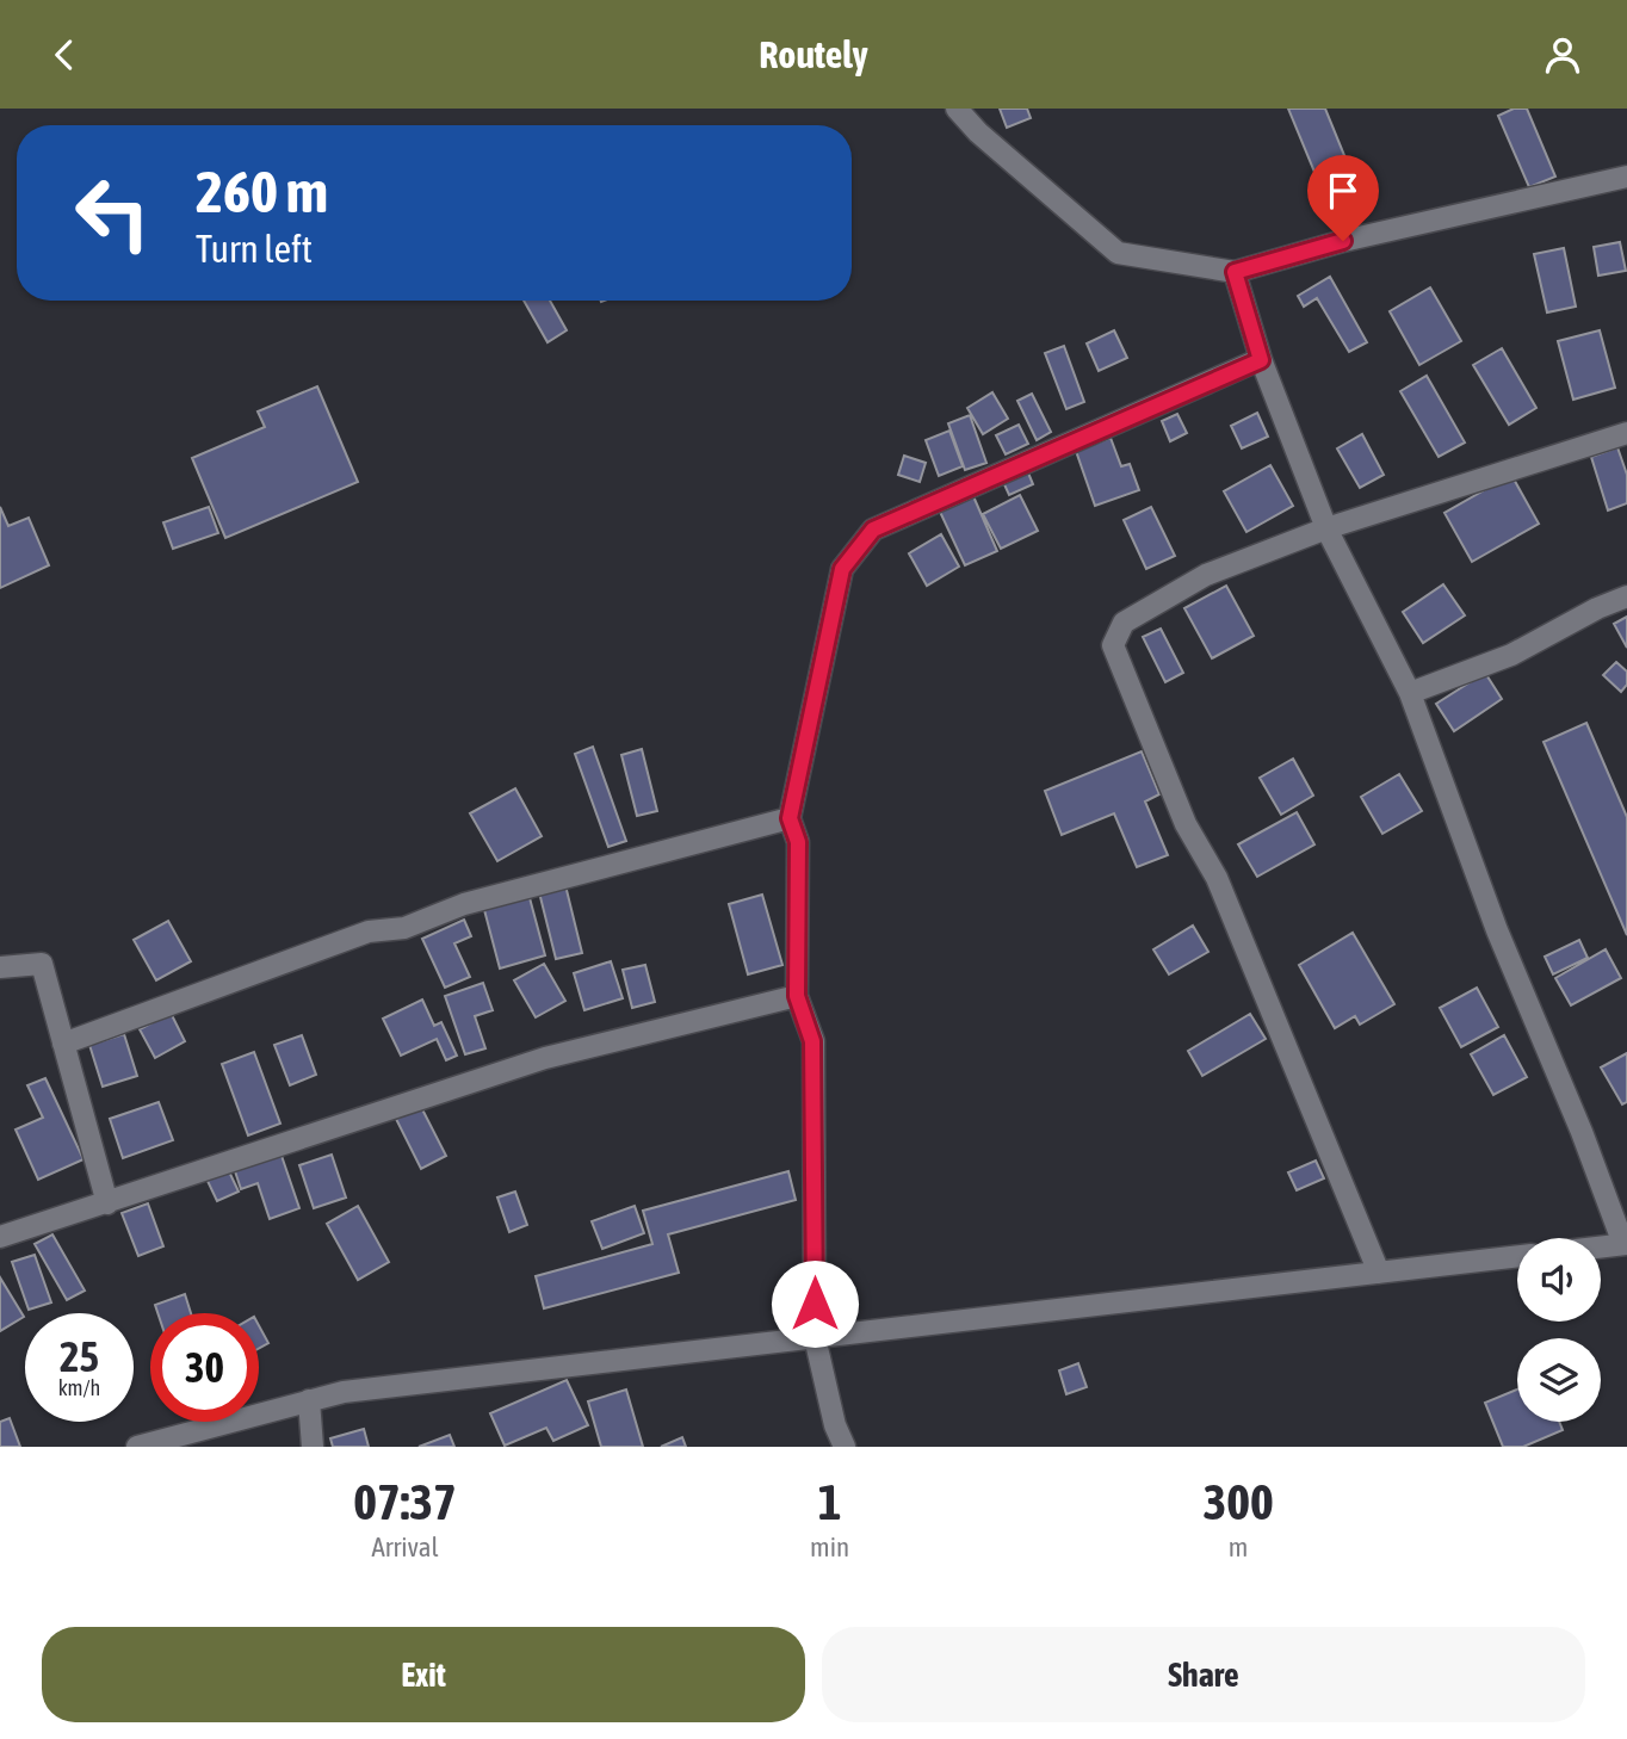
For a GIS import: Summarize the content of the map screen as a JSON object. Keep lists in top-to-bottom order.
{
  "page": {
    "header": "Routely",
    "turn": ["260 m", "Turn left"],
    "speed": "25 km/h",
    "limit": "30",
    "eta": [
      "07:37",
      "Arrival",
      "1",
      "min",
      "300",
      "m"
    ],
    "buttons": ["Exit", "Share"]
  }
}
